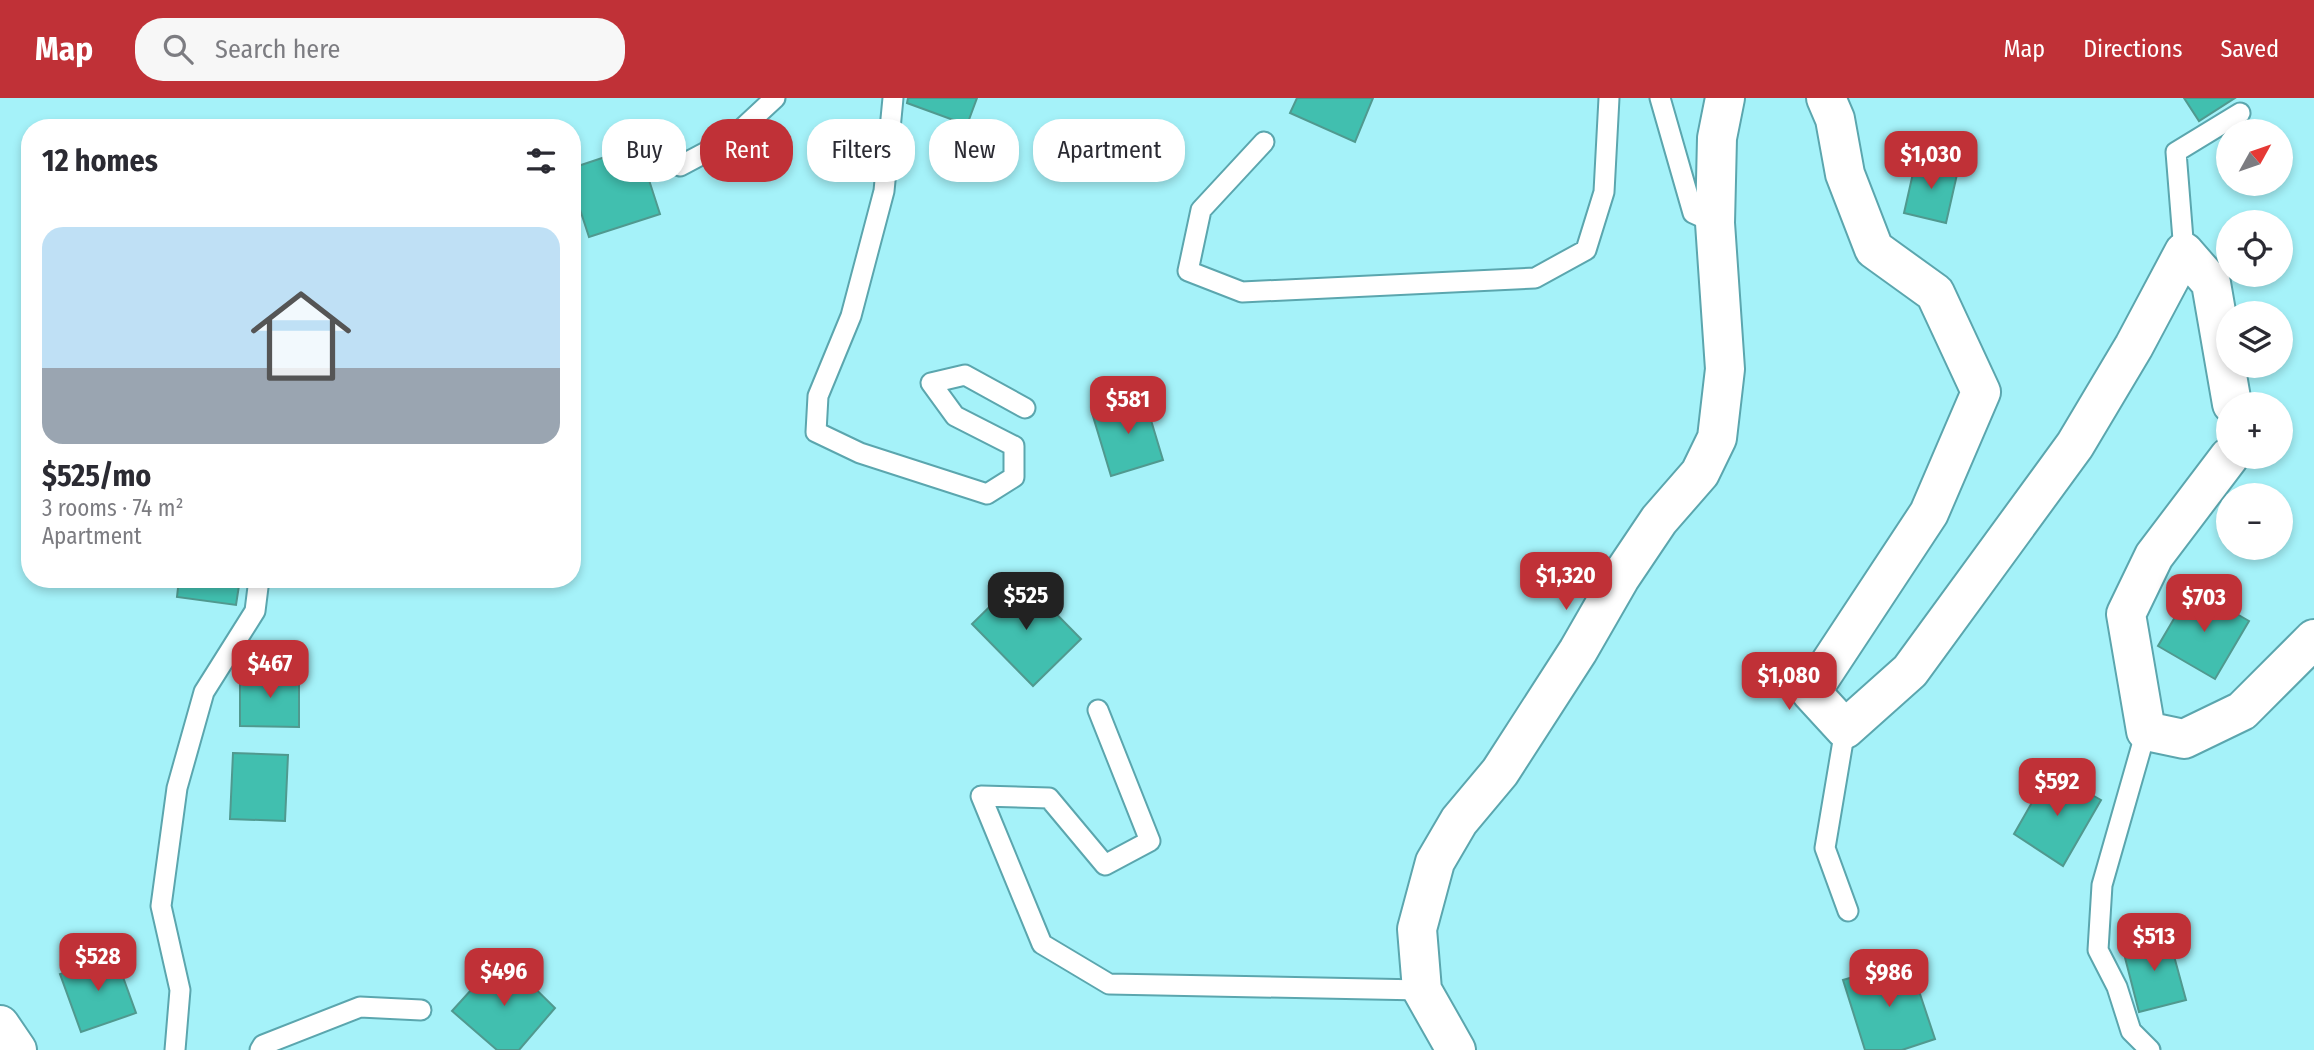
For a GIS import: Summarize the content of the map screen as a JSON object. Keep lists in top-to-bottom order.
{
  "north": "top right",
  "page": {
    "header": "Map",
    "search": "Search here",
    "nav": ["Map", "Directions", "Saved"],
    "map_buttons": ["+", "−"],
    "chip": [
      "Buy",
      "Rent",
      "Filters",
      "New",
      "Apartment"
    ],
    "heading": "12 homes",
    "price": [
      "$1,030",
      "$581",
      "$1,320",
      "$525",
      "$703",
      "$467",
      "$1,080",
      "$592",
      "$513",
      "$528",
      "$496",
      "$986"
    ],
    "list": [
      {
        "name": "$525/mo",
        "note": "3 rooms · 74 m² · Apartment"
      }
    ]
  }
}
